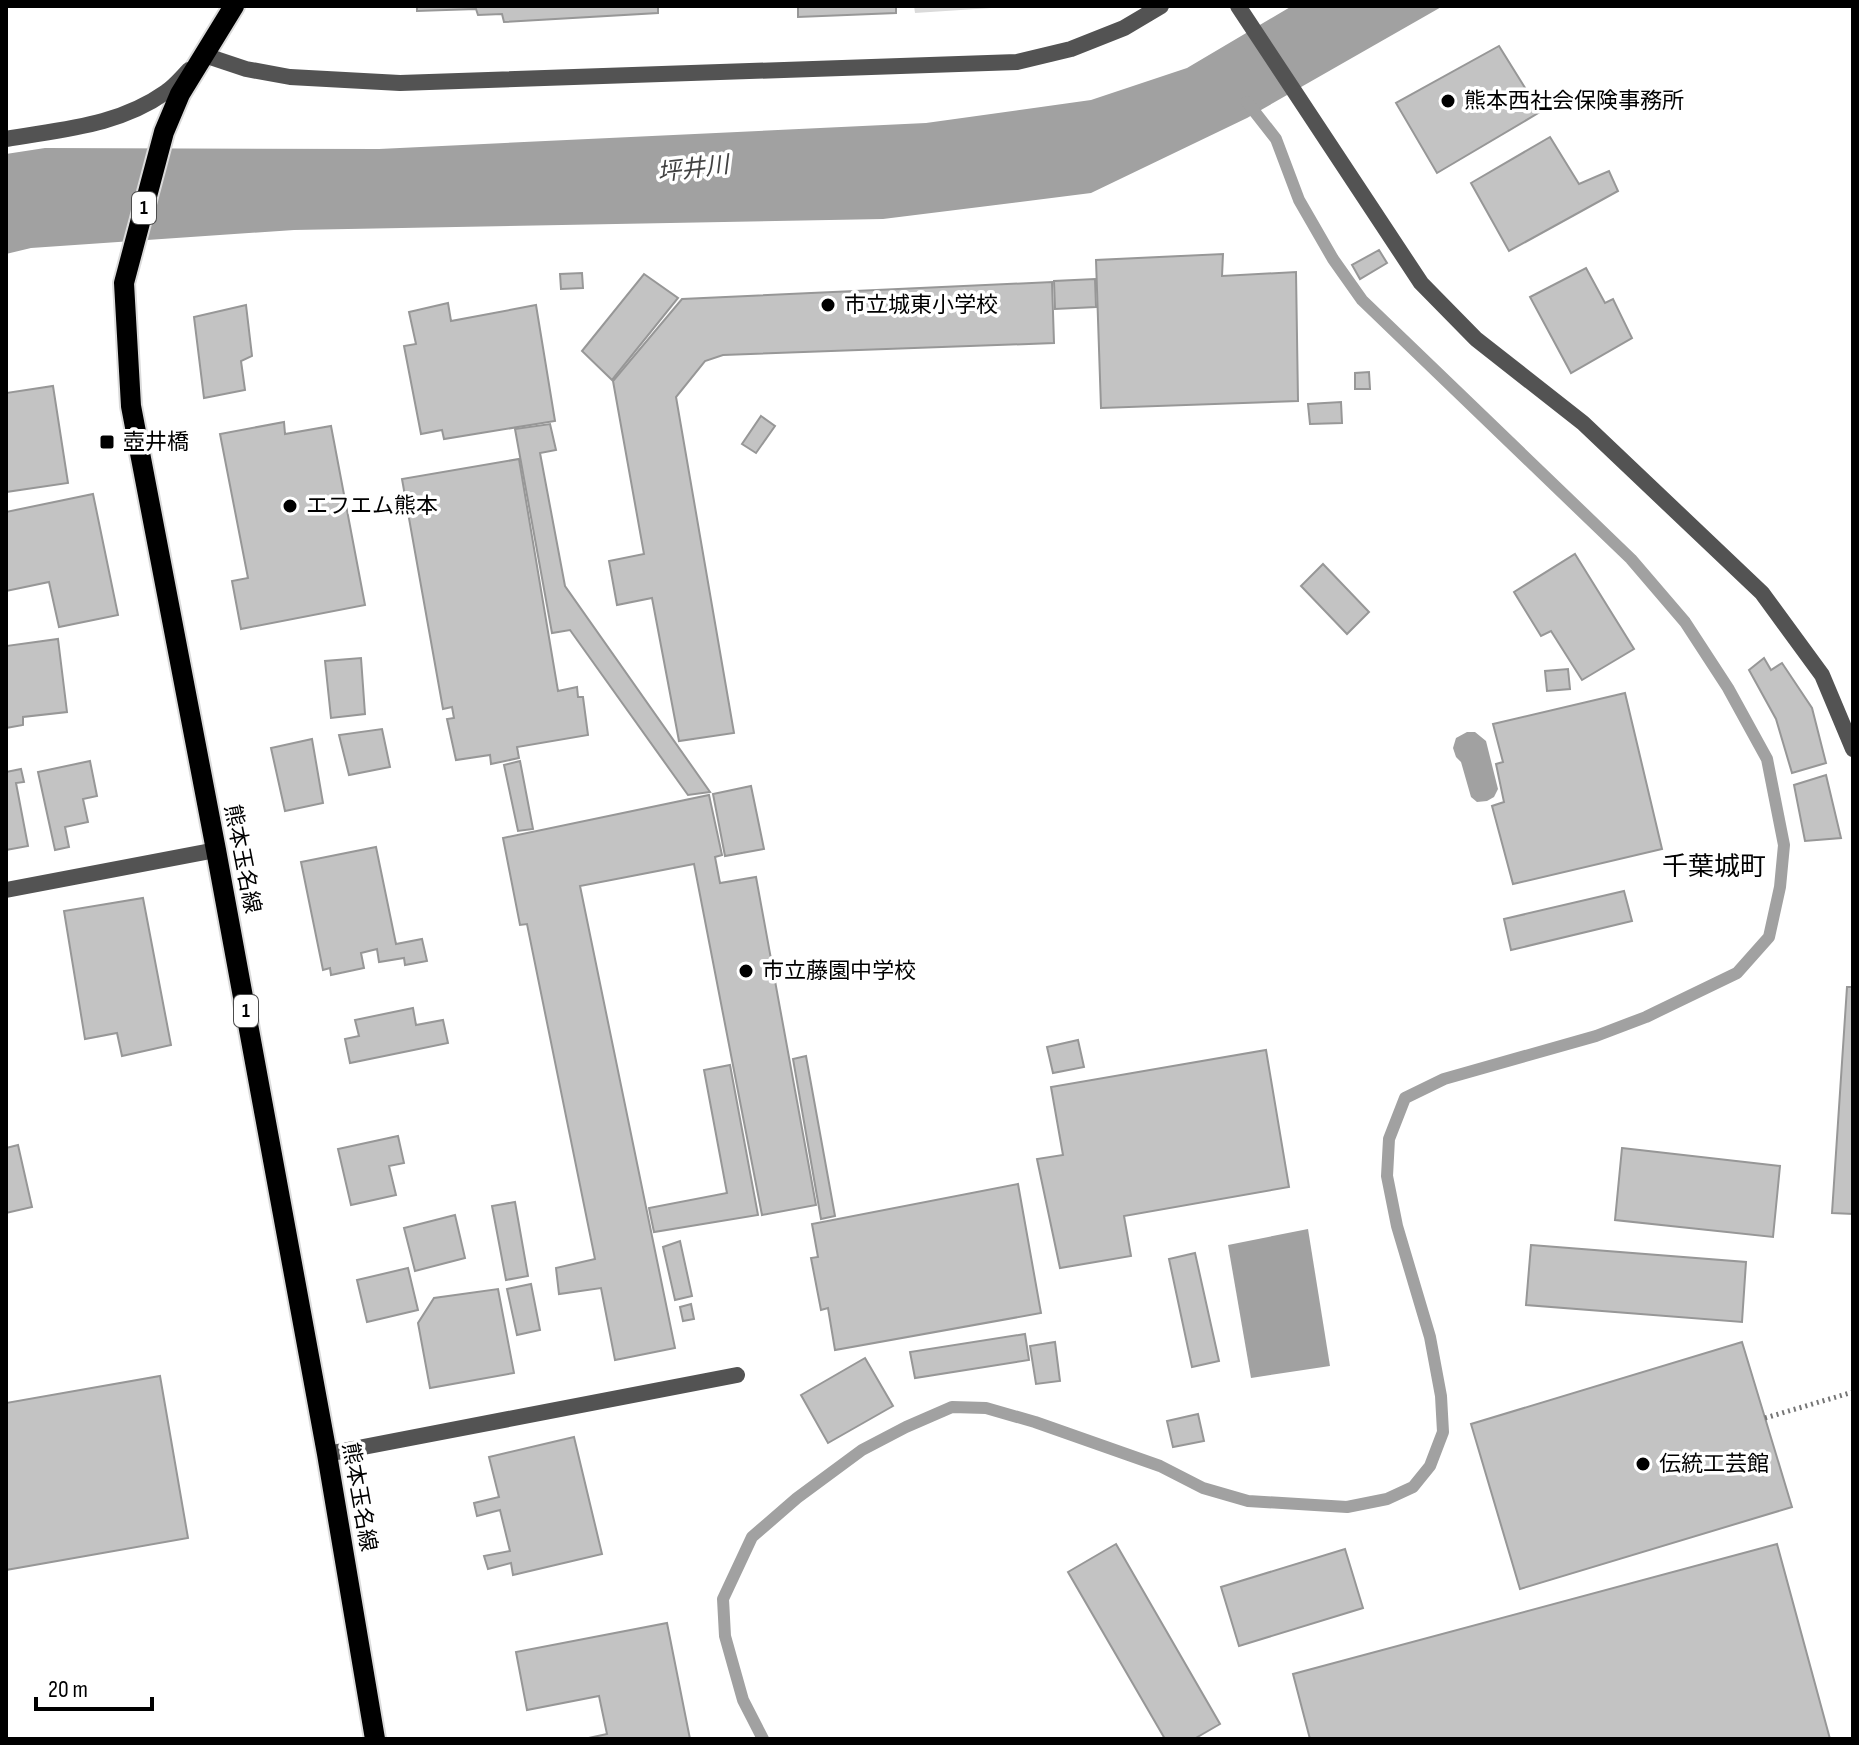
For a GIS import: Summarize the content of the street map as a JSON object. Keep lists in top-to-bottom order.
{
  "streets": {
    "main road": ["1", "熊本玉名線"]
  },
  "districts": ["千葉城町"],
  "water": ["坪井川"],
  "places": {
    "other": [
      "熊本西社会保険事務所",
      "市立城東小学校",
      "エフエム熊本",
      "市立藤園中学校",
      "伝統工芸館"
    ],
    "transit": ["壺井橋"]
  },
  "scale_bar": "20 m"
}
